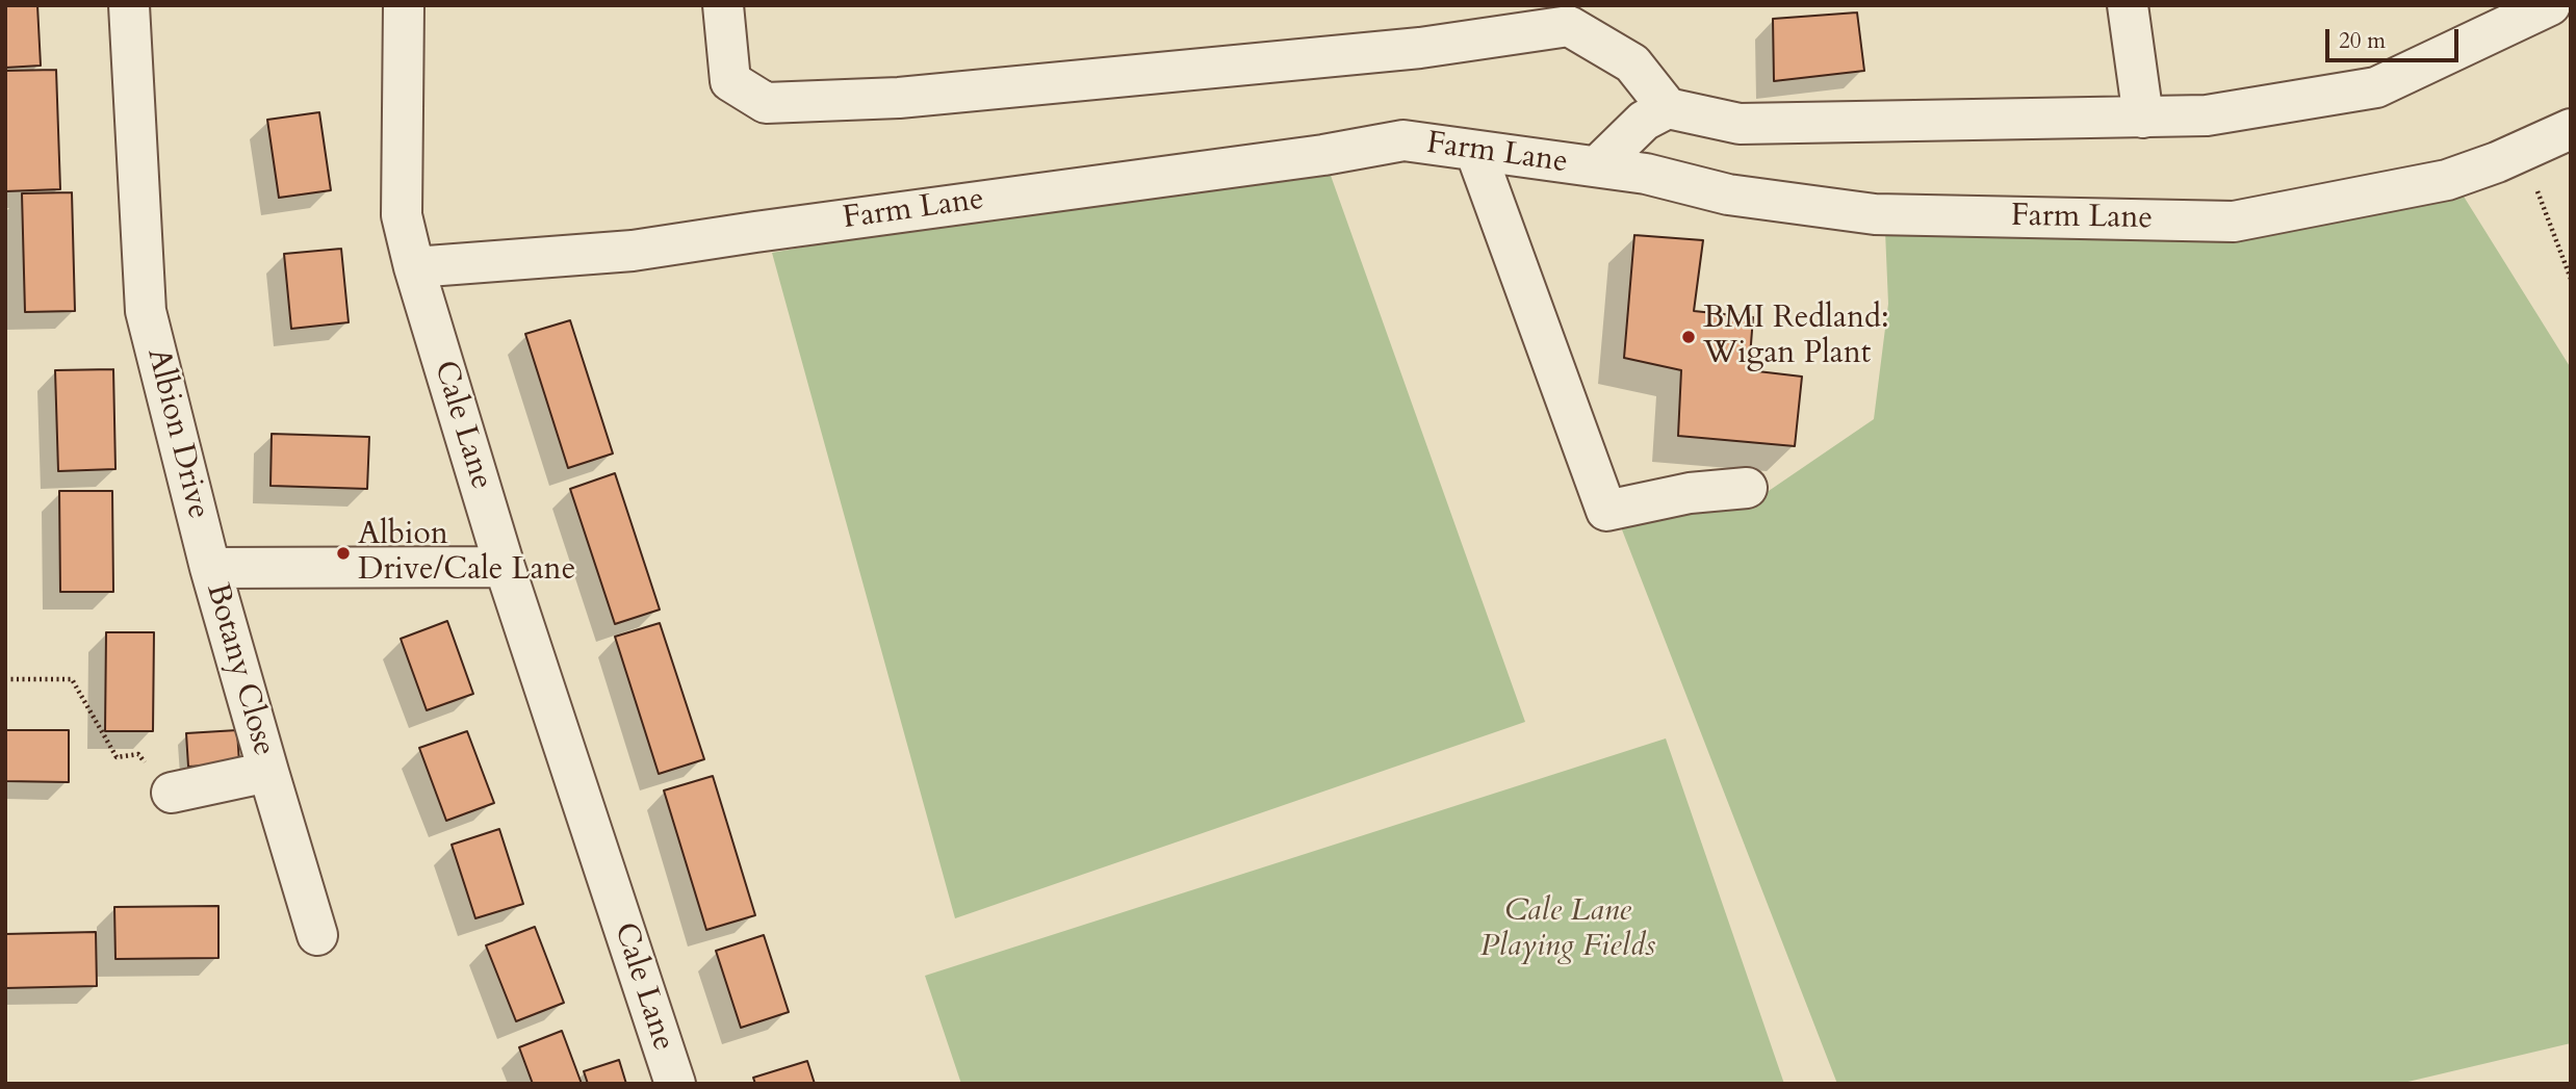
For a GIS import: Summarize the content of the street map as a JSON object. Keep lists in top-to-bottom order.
{
  "streets": {
    "street": [
      "Farm Lane",
      "Cale Lane",
      "Albion Drive",
      "Botany Close"
    ]
  },
  "crossings": [
    ["Farm Lane", "Cale Lane"],
    ["Albion Drive", "Botany Close"]
  ],
  "parks": ["Cale Lane Playing Fields"],
  "places": ["BMI Redland: Wigan Plant", "Albion Drive/Cale Lane"],
  "scale_bar": "20 m"
}
